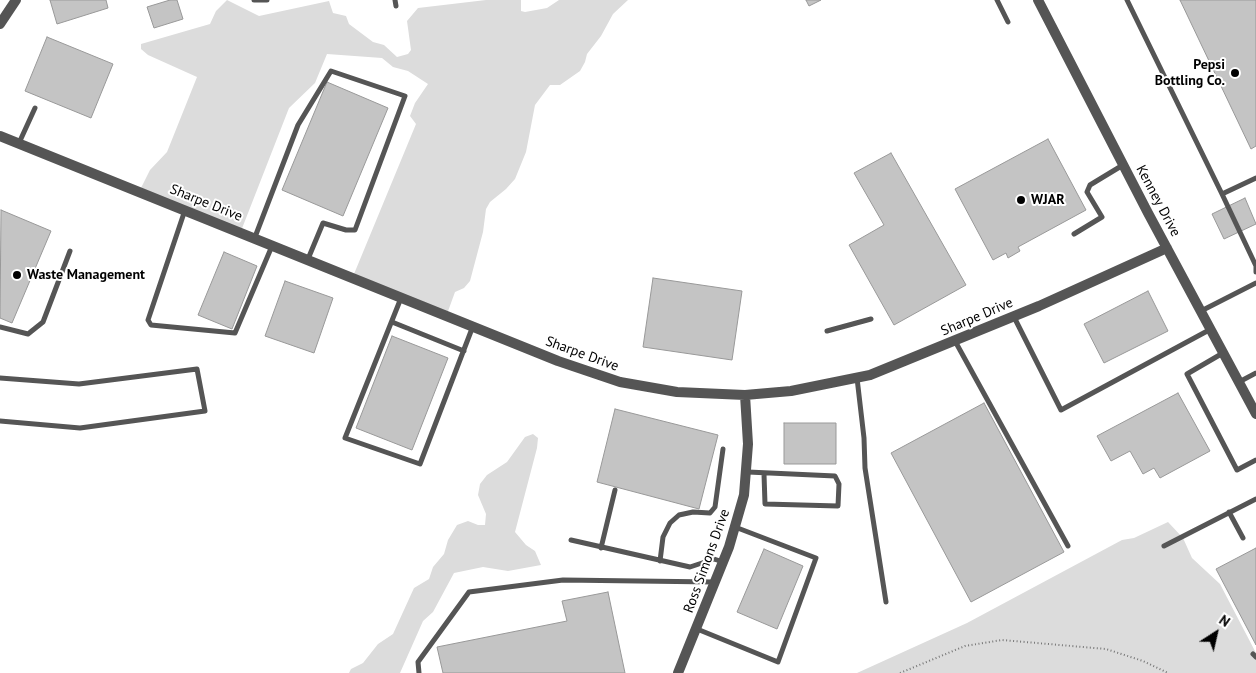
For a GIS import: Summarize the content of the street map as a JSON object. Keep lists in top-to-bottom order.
{
  "streets": {
    "street": ["Kenney Drive", "Sharpe Drive", "Ross Simons Drive"]
  },
  "crossings": [
    ["Kenney Drive", "Sharpe Drive"],
    ["Sharpe Drive", "Ross Simons Drive"]
  ],
  "places": ["Pepsi Bottling Co.", "WJAR", "Waste Management"],
  "north": "top right"
}
